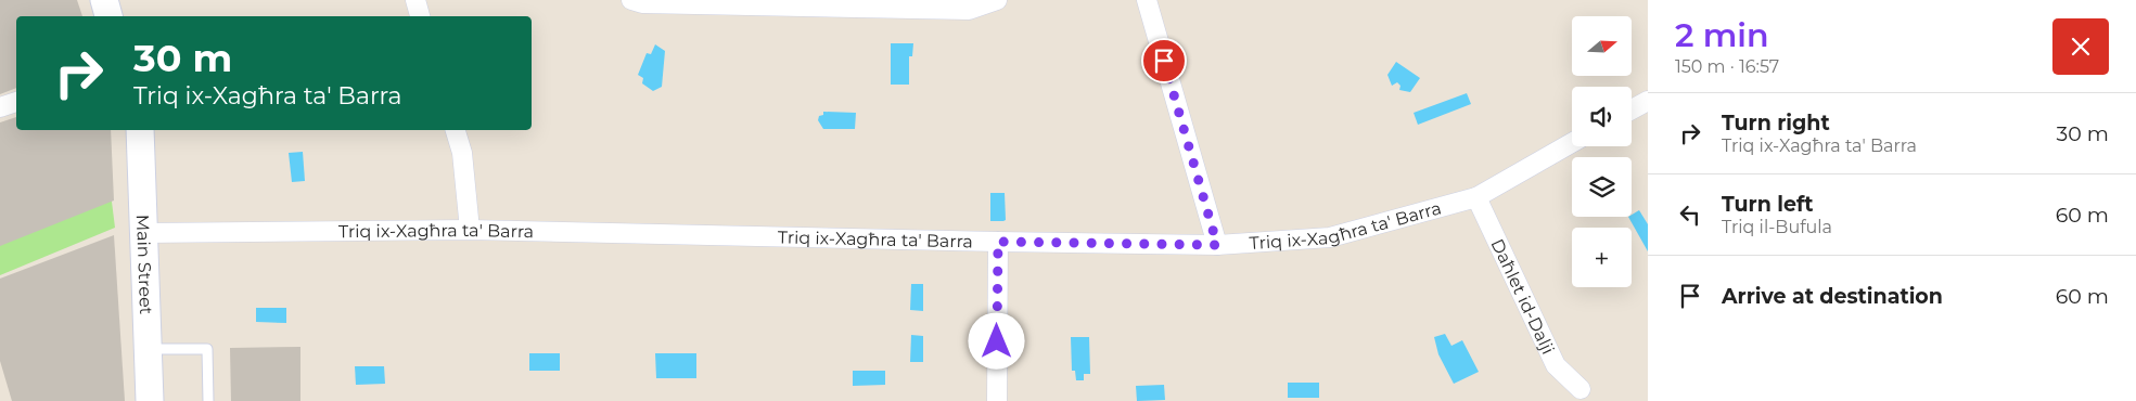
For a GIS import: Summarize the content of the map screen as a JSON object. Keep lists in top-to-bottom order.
{
  "streets": {
    "main road": ["Main Street"],
    "street": ["Triq ix-Xagħra ta' Barra", "Daħlet id-Dalji"]
  },
  "crossings": [
    ["Triq ix-Xagħra ta' Barra", "Main Street"],
    ["Triq ix-Xagħra ta' Barra", "Daħlet id-Dalji"]
  ],
  "north": "right",
  "page": {
    "heading": ["2 min", "150 m · 16:57"],
    "map_buttons": "+",
    "turn": ["30 m", "Triq ix-Xagħra ta' Barra"],
    "list": [
      {
        "name": "Turn right",
        "note": "Triq ix-Xagħra ta' Barra",
        "value": "30 m"
      },
      {
        "name": "Turn left",
        "note": "Triq il-Bufula",
        "value": "60 m"
      },
      {
        "name": "Arrive at destination",
        "value": "60 m"
      }
    ]
  }
}
